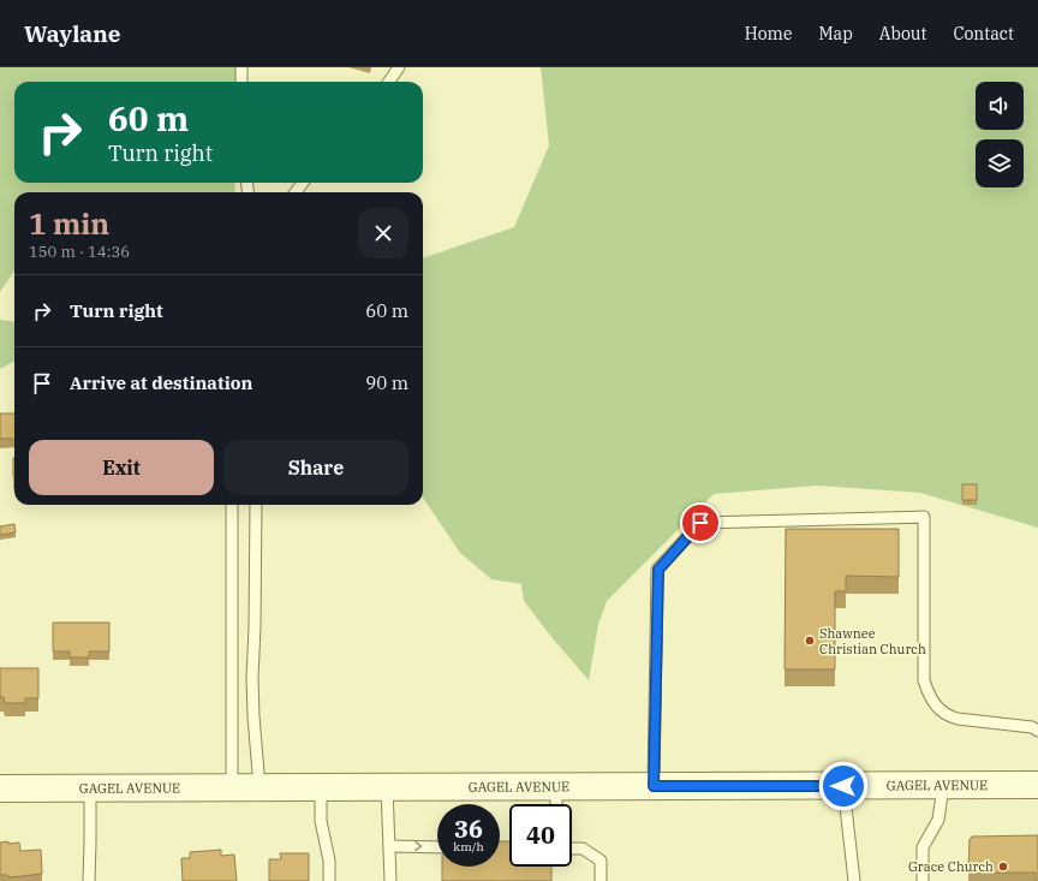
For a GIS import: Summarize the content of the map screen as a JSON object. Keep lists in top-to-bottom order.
{
  "streets": {
    "street": ["GAGEL AVENUE"]
  },
  "places": ["Shawnee Christian Church", "Grace Church"],
  "page": {
    "header": "Waylane",
    "nav": [
      "Home",
      "Map",
      "About",
      "Contact"
    ],
    "turn": ["60 m", "Turn right"],
    "heading": ["1 min", "150 m · 14:36"],
    "list": [
      {
        "name": "Turn right",
        "value": "60 m"
      },
      {
        "name": "Arrive at destination",
        "value": "90 m"
      }
    ],
    "buttons": ["Exit", "Share"],
    "speed": "36 km/h",
    "limit": "40"
  }
}
